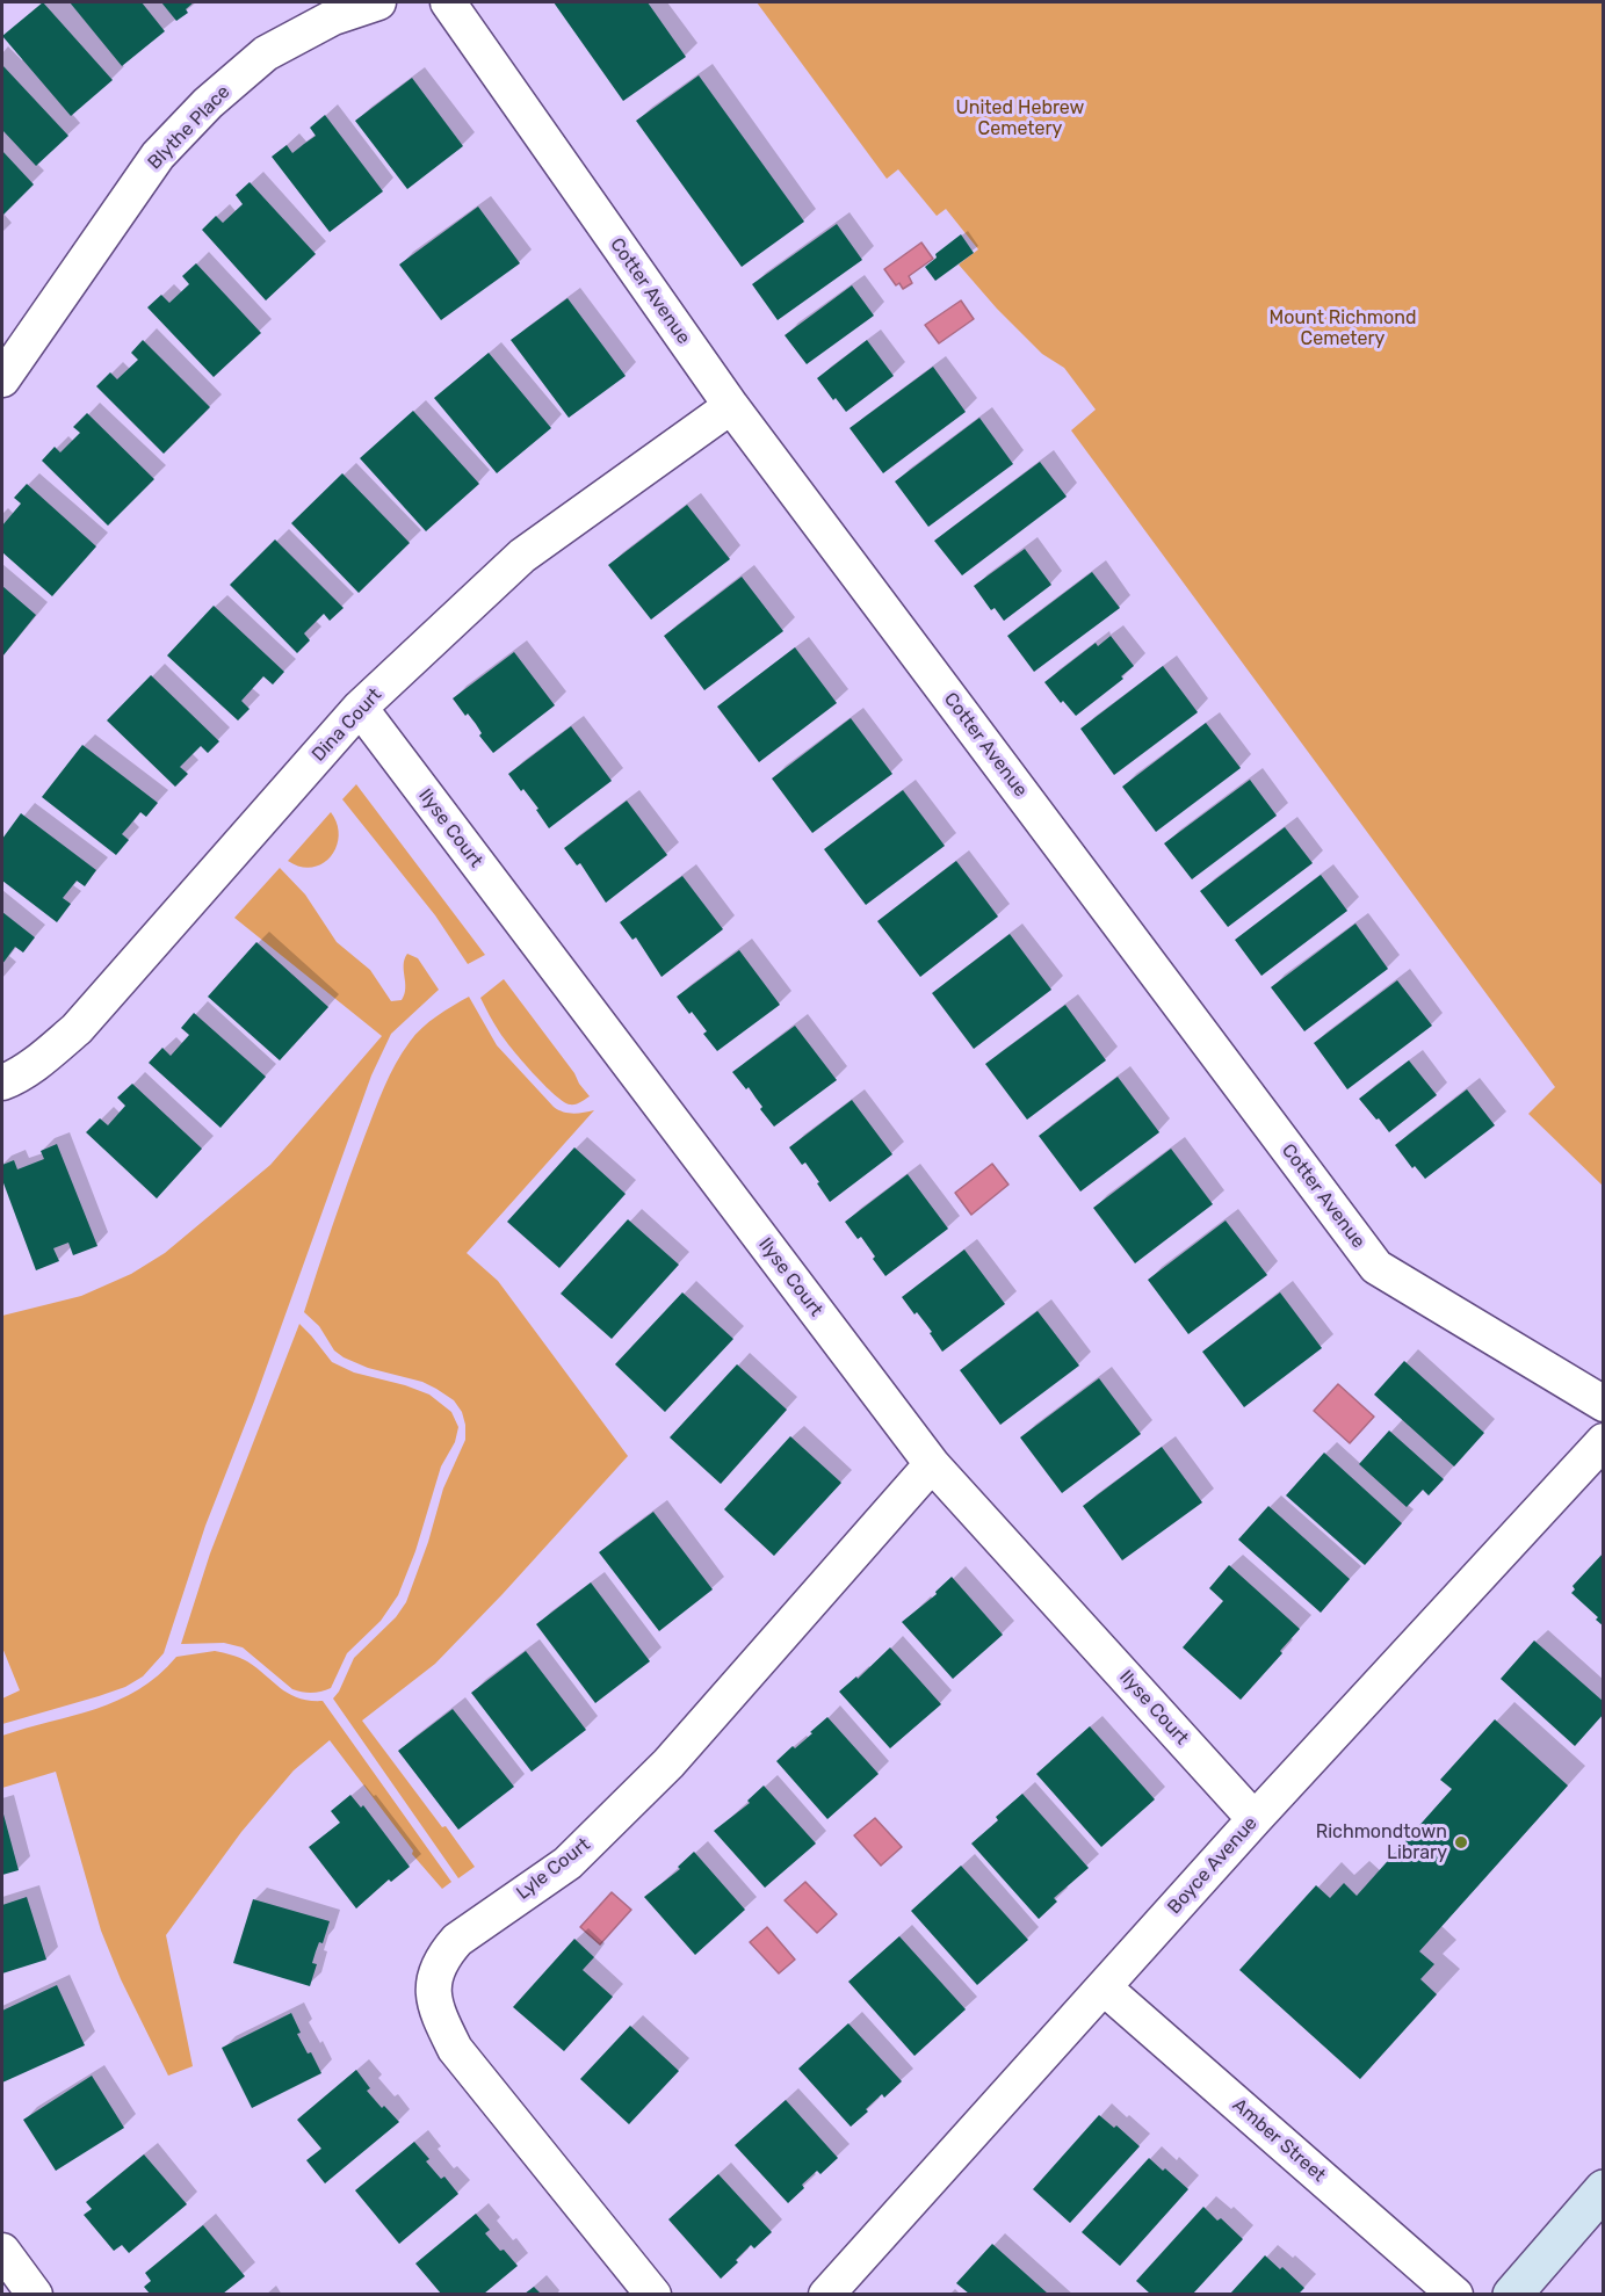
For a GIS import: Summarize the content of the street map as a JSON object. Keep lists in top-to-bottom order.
{
  "streets": {
    "street": [
      "Blythe Place",
      "Cotter Avenue",
      "Dina Court",
      "Ilyse Court",
      "Boyce Avenue",
      "Lyle Court",
      "Amber Street"
    ]
  },
  "crossings": [
    ["Cotter Avenue", "Dina Court"],
    ["Dina Court", "Ilyse Court"],
    ["Ilyse Court", "Boyce Avenue"],
    ["Ilyse Court", "Lyle Court"],
    ["Boyce Avenue", "Amber Street"]
  ],
  "parks": ["United Hebrew Cemetery", "Mount Richmond Cemetery"],
  "places": ["Richmondtown Library"]
}
